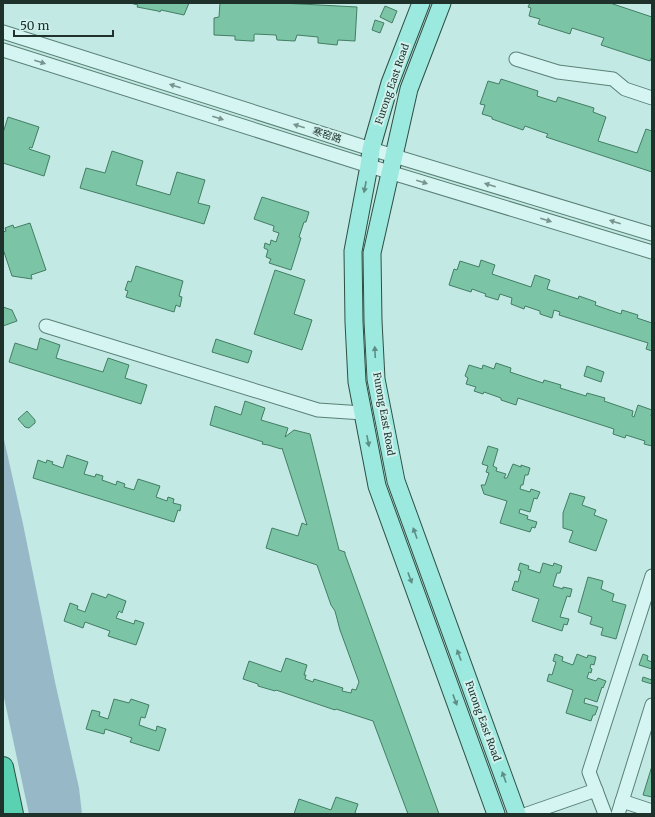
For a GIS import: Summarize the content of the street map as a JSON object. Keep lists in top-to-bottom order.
{
  "streets": {
    "main road": ["Furong East Road"],
    "street": ["寒窑路"]
  },
  "crossings": [
    ["Furong East Road", "寒窑路"]
  ],
  "scale_bar": "50 m"
}
